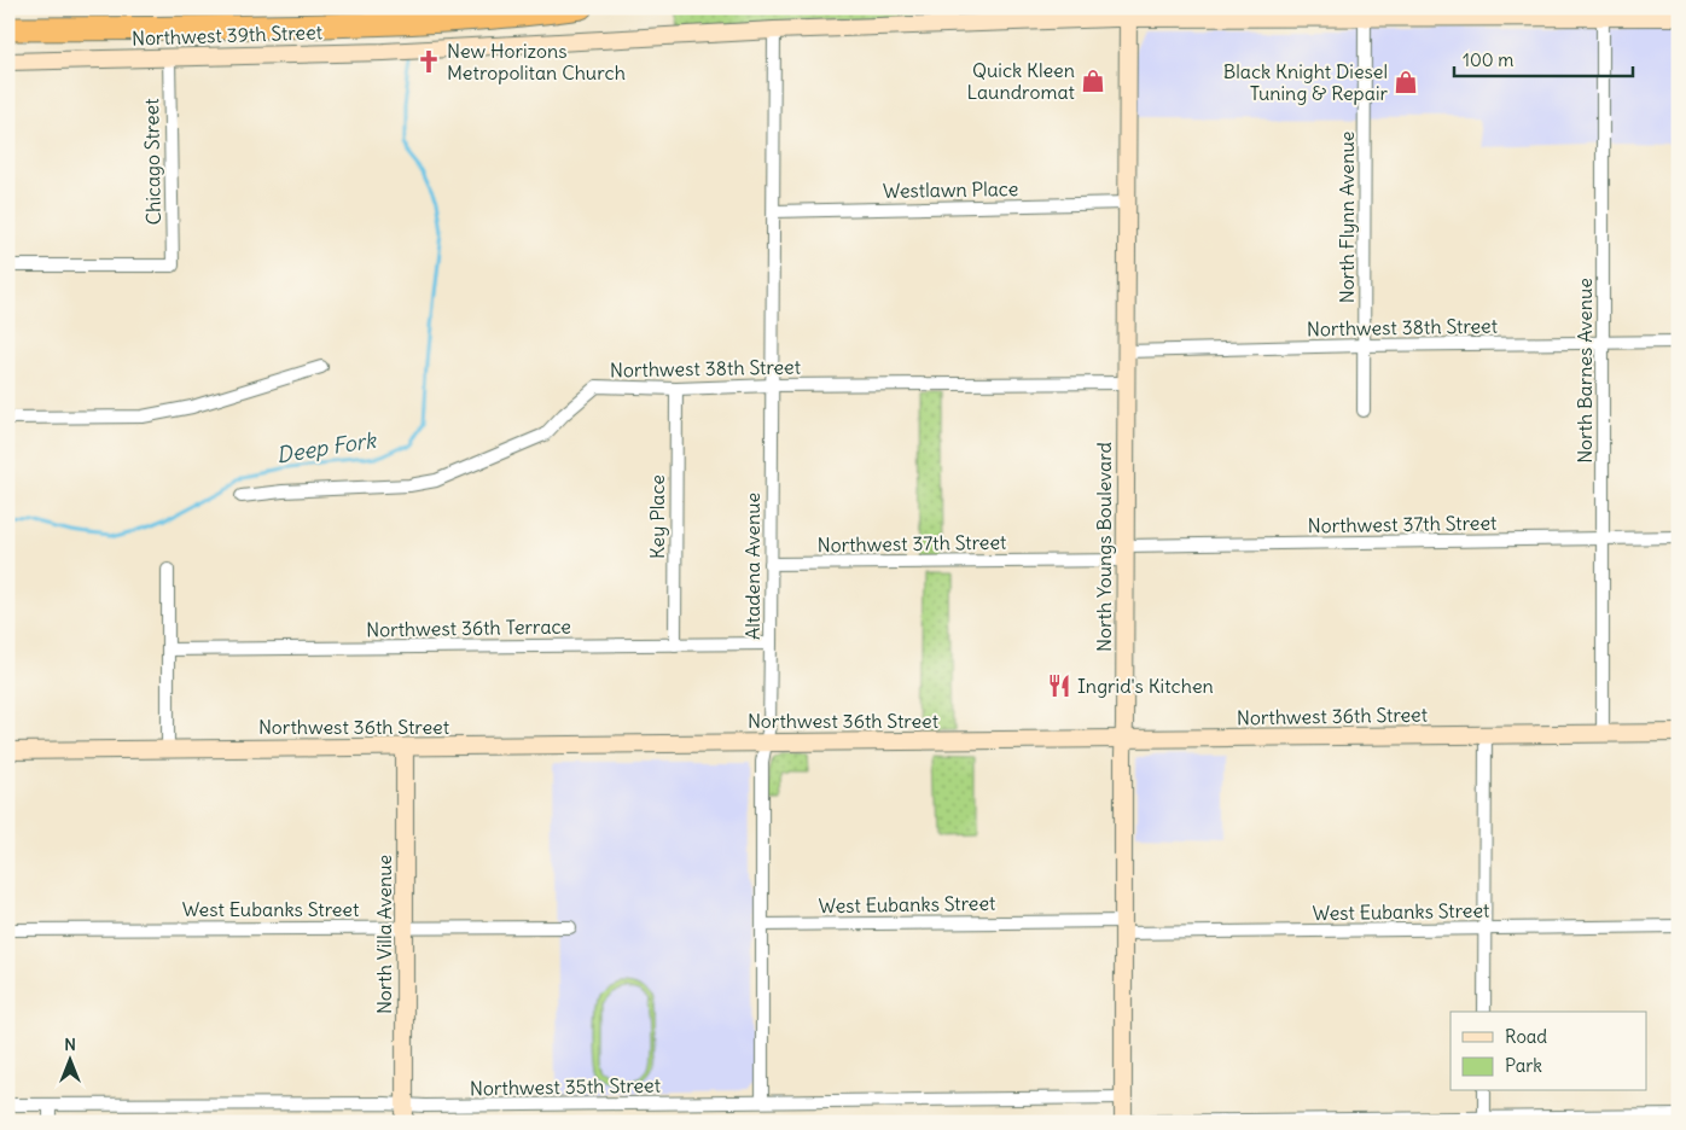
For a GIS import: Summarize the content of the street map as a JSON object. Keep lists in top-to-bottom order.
{
  "streets": {
    "street": [
      "Northwest 39th Street",
      "Chicago Street",
      "Westlawn Place",
      "North Flynn Avenue",
      "Northwest 38th Street",
      "North Barnes Avenue",
      "Key Place",
      "Northwest 37th Street",
      "North Youngs Boulevard",
      "Altadena Avenue",
      "Northwest 36th Terrace",
      "Northwest 36th Street",
      "West Eubanks Street",
      "North Villa Avenue",
      "Northwest 35th Street"
    ]
  },
  "crossings": [
    ["Northwest 39th Street", "Chicago Street"],
    ["Northwest 39th Street", "North Flynn Avenue"],
    ["Northwest 39th Street", "North Barnes Avenue"],
    ["Northwest 39th Street", "North Youngs Boulevard"],
    ["Northwest 39th Street", "Altadena Avenue"],
    ["Westlawn Place", "North Youngs Boulevard"],
    ["Westlawn Place", "Altadena Avenue"],
    ["North Flynn Avenue", "Northwest 38th Street"],
    ["Northwest 38th Street", "North Barnes Avenue"],
    ["Northwest 38th Street", "Key Place"],
    ["Northwest 38th Street", "North Youngs Boulevard"],
    ["Northwest 38th Street", "Altadena Avenue"],
    ["North Barnes Avenue", "Northwest 37th Street"],
    ["North Barnes Avenue", "Northwest 36th Street"],
    ["Key Place", "Northwest 36th Terrace"],
    ["Northwest 37th Street", "North Youngs Boulevard"],
    ["Northwest 37th Street", "Altadena Avenue"],
    ["North Youngs Boulevard", "Northwest 36th Street"],
    ["North Youngs Boulevard", "West Eubanks Street"],
    ["North Youngs Boulevard", "Northwest 35th Street"],
    ["Altadena Avenue", "Northwest 36th Terrace"],
    ["Altadena Avenue", "Northwest 36th Street"],
    ["Altadena Avenue", "West Eubanks Street"],
    ["Altadena Avenue", "Northwest 35th Street"],
    ["Northwest 36th Street", "North Villa Avenue"],
    ["West Eubanks Street", "North Villa Avenue"],
    ["North Villa Avenue", "Northwest 35th Street"]
  ],
  "water": ["Deep Fork"],
  "places": {
    "church": ["New Horizons Metropolitan Church"],
    "shop": ["Quick Kleen Laundromat", "Black Knight Diesel Tuning & Repair"],
    "restaurant": ["Ingrid's Kitchen"]
  },
  "legend": ["Road", "Park"],
  "scale_bar": "100 m",
  "north": "top"
}
